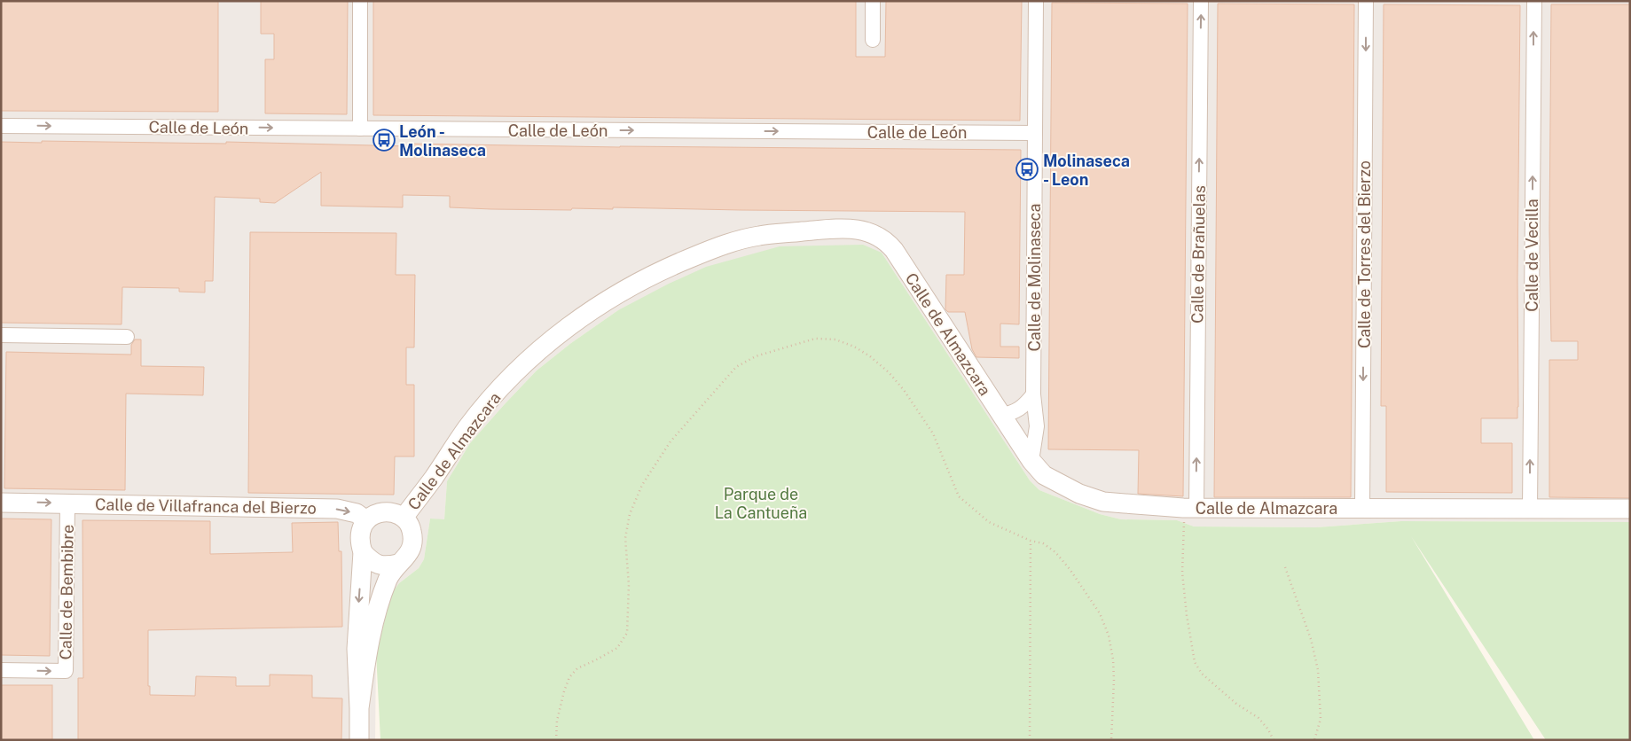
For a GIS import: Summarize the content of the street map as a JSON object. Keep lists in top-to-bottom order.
{
  "streets": {
    "street": [
      "Calle de León",
      "Calle de Brañuelas",
      "Calle de Torres del Bierzo",
      "Calle de Vecilla",
      "Calle de Molinaseca",
      "Calle de Almazcara",
      "Calle de Villafranca del Bierzo",
      "Calle de Bembibre"
    ]
  },
  "crossings": [
    ["Calle de León", "Calle de Molinaseca"],
    ["Calle de Brañuelas", "Calle de Almazcara"],
    ["Calle de Torres del Bierzo", "Calle de Almazcara"],
    ["Calle de Vecilla", "Calle de Almazcara"],
    ["Calle de Molinaseca", "Calle de Almazcara"],
    ["Calle de Almazcara", "Calle de Villafranca del Bierzo"],
    ["Calle de Villafranca del Bierzo", "Calle de Bembibre"]
  ],
  "one_way": [
    "Calle de León",
    "Calle de Brañuelas",
    "Calle de Torres del Bierzo",
    "Calle de Vecilla"
  ],
  "parks": ["Parque de La Cantueña"],
  "places": {
    "bus stop": ["León - Molinaseca", "Molinaseca - Leon"]
  }
}
